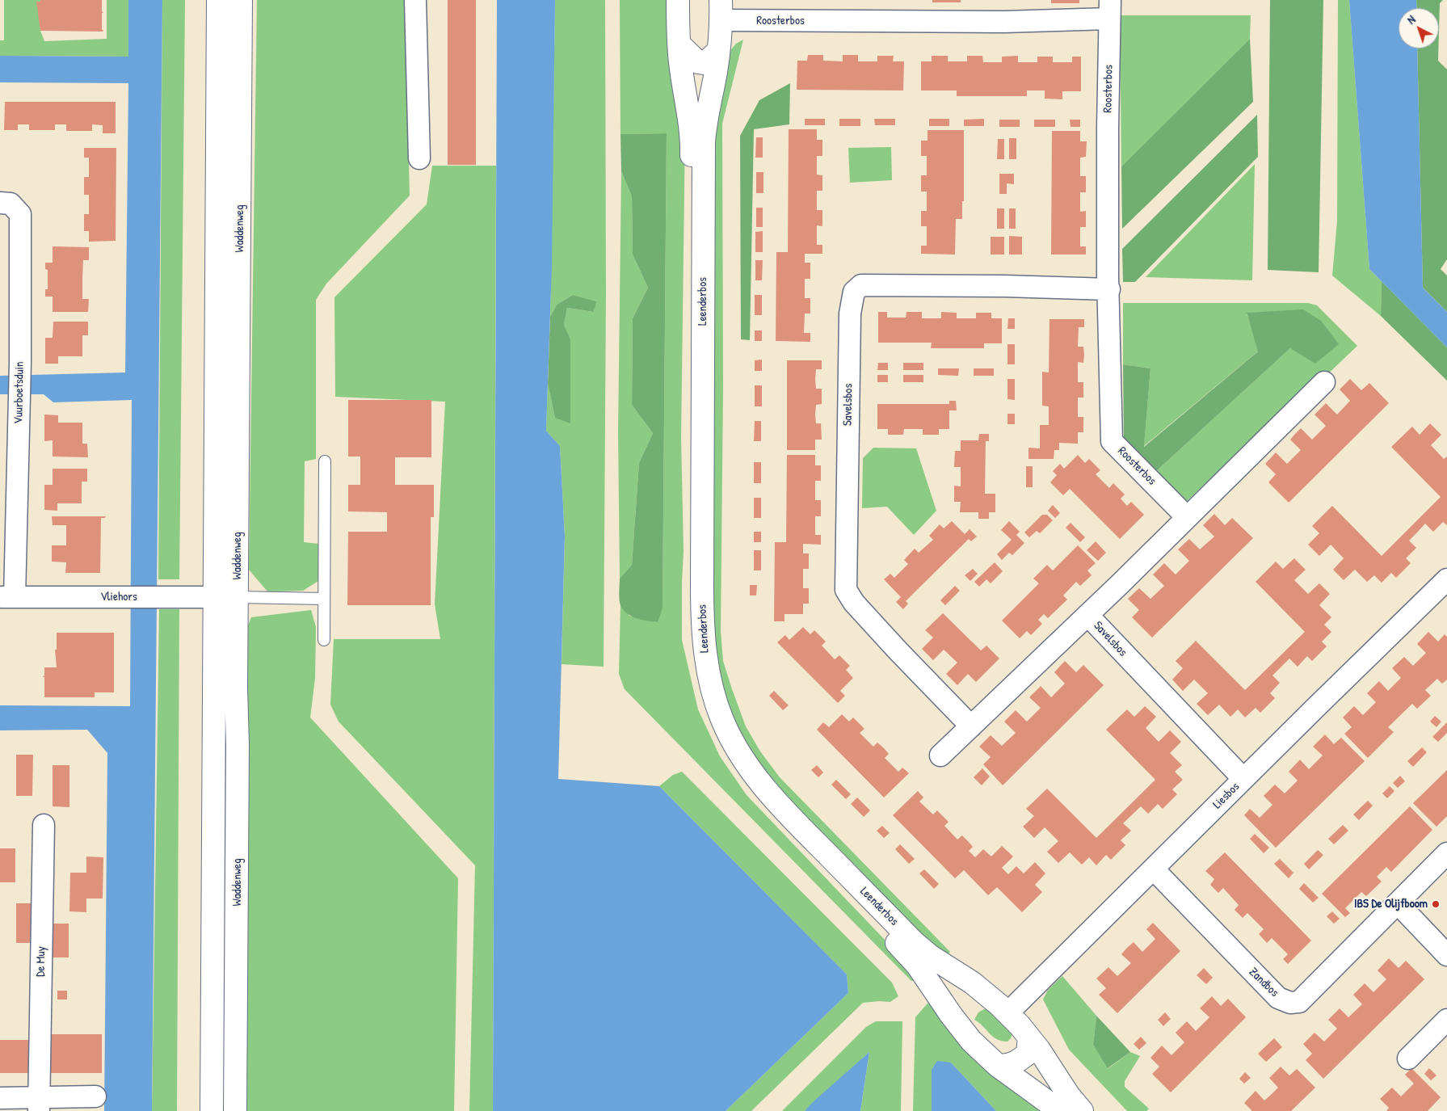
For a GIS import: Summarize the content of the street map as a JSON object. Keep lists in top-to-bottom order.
{
  "streets": {
    "main road": ["Waddenweg", "Leenderbos"],
    "street": [
      "Roosterbos",
      "Vuurboetsduin",
      "Savelsbos",
      "Vliehors",
      "Liesbos",
      "De Muy",
      "Zandbos"
    ]
  },
  "crossings": [
    ["Roosterbos", "Leenderbos"],
    ["Roosterbos", "Savelsbos"],
    ["Waddenweg", "Vliehors"],
    ["Leenderbos", "Liesbos"],
    ["Vuurboetsduin", "Vliehors"],
    ["Savelsbos", "Liesbos"],
    ["Liesbos", "Zandbos"]
  ],
  "places": ["IBS De Olijfboom"],
  "north": "top left"
}
